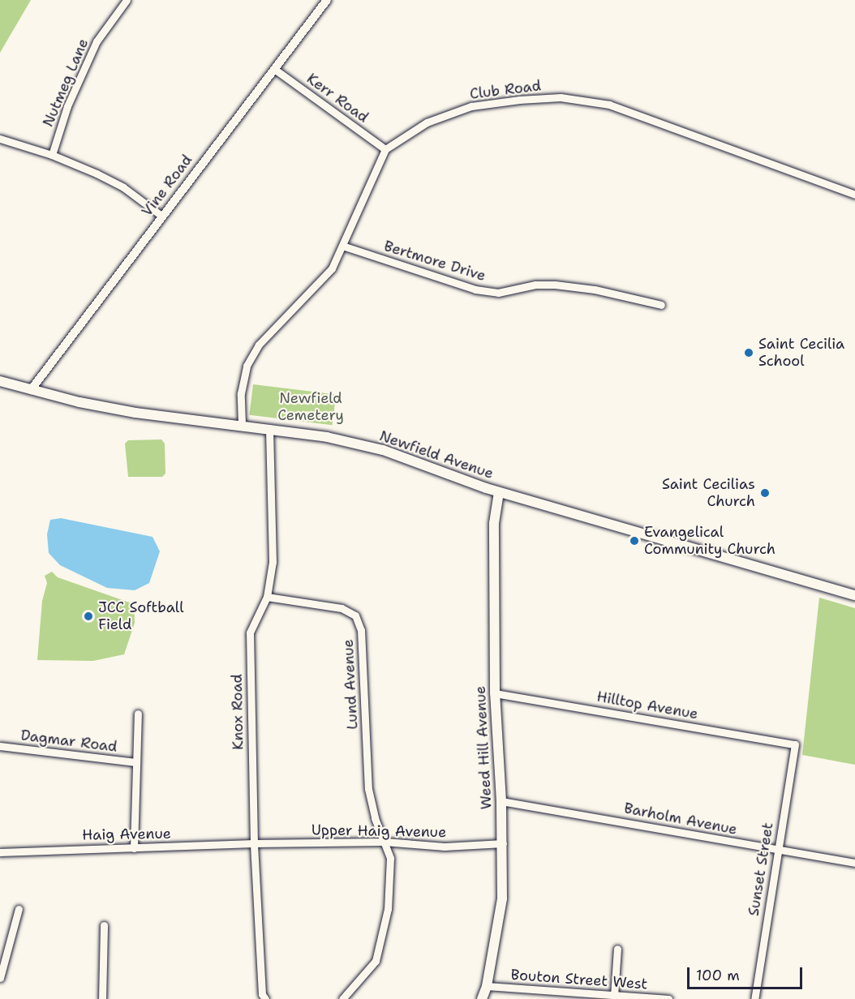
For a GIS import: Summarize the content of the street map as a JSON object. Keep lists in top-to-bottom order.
{
  "streets": {
    "main road": ["Newfield Avenue", "Weed Hill Avenue"],
    "street": [
      "Nutmeg Lane",
      "Club Road",
      "Kerr Road",
      "Vine Road",
      "Bertmore Drive",
      "Lund Avenue",
      "Hilltop Avenue",
      "Knox Road",
      "Dagmar Road",
      "Barholm Avenue",
      "Upper Haig Avenue",
      "Haig Avenue",
      "Sunset Street",
      "Bouton Street West"
    ]
  },
  "crossings": [
    ["Club Road", "Kerr Road"],
    ["Kerr Road", "Vine Road"],
    ["Vine Road", "Newfield Avenue"],
    ["Newfield Avenue", "Knox Road"],
    ["Newfield Avenue", "Weed Hill Avenue"],
    ["Lund Avenue", "Knox Road"],
    ["Lund Avenue", "Upper Haig Avenue"],
    ["Hilltop Avenue", "Weed Hill Avenue"],
    ["Hilltop Avenue", "Sunset Street"],
    ["Knox Road", "Upper Haig Avenue"],
    ["Knox Road", "Haig Avenue"],
    ["Weed Hill Avenue", "Barholm Avenue"],
    ["Weed Hill Avenue", "Upper Haig Avenue"],
    ["Weed Hill Avenue", "Bouton Street West"],
    ["Barholm Avenue", "Sunset Street"],
    ["Upper Haig Avenue", "Haig Avenue"]
  ],
  "parks": ["Newfield Cemetery"],
  "places": [
    "Saint Cecilia School",
    "Saint Cecilias Church",
    "Evangelical Community Church",
    "JCC Softball Field"
  ],
  "scale_bar": "100 m"
}
